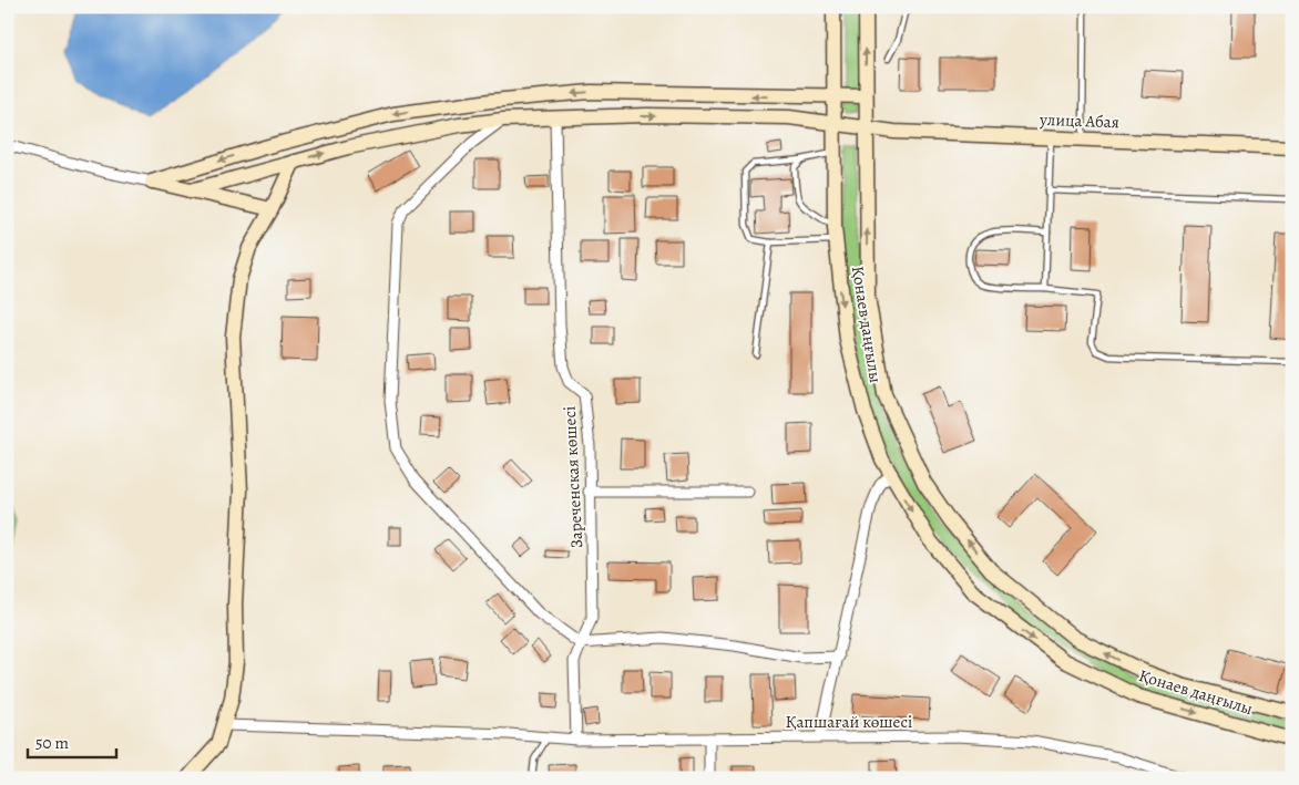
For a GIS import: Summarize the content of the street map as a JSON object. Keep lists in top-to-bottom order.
{
  "streets": {
    "street": [
      "улица Абая",
      "Қонаев даңғылы",
      "Зареченская көшесі",
      "Қапшағай көшесі"
    ]
  },
  "crossings": [
    ["улица Абая", "Қонаев даңғылы"],
    ["улица Абая", "Зареченская көшесі"],
    ["Зареченская көшесі", "Қапшағай көшесі"]
  ],
  "scale_bar": "50 m"
}
